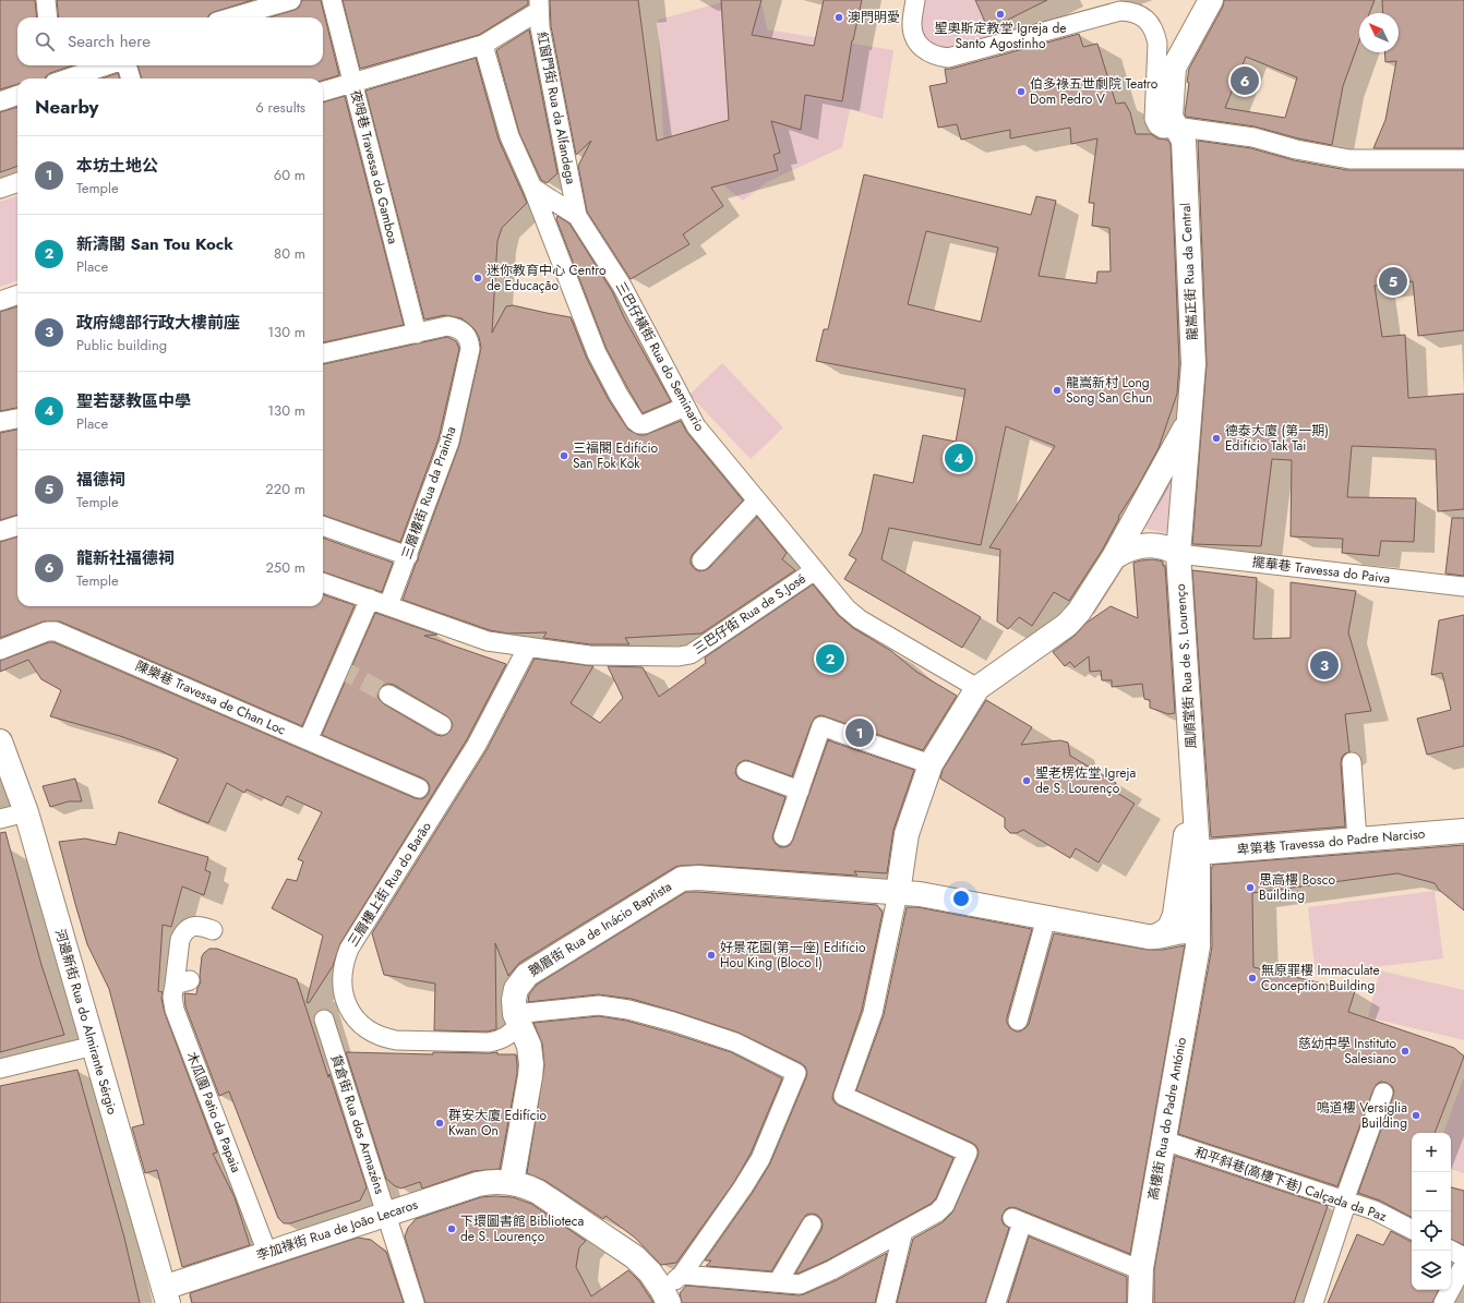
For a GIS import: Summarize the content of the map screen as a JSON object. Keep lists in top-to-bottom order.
{
  "streets": {
    "street": [
      "紅窗門街 Rua da Alfandega",
      "夜呣巷 Travessa do Gamboa",
      "龍嵩正街 Rua da Central",
      "三巴仔橫街 Rua do Seminario",
      "三層樓街 Rua da Prainha",
      "擺華巷 Travessa do Paiva",
      "三巴仔街 Rua de S.José",
      "風順堂街 Rua de S. Lourenço",
      "陳樂巷 Travessa de Chan Loc",
      "卑第巷 Travessa do Padre Narciso",
      "三層樓上街 Rua do Barão",
      "鵝眉街 Rua de Inácio Baptista",
      "河邊新街 Rua do Almirante Sérgio",
      "木瓜圍 Patio da Papaia",
      "高樓街 Rua do Padre António",
      "貨倉街 Rua dos Armazéns",
      "和平斜巷(高樓下巷) Calçada da Paz",
      "李加祿街 Rua de João Lecaros"
    ]
  },
  "crossings": [
    ["紅窗門街 Rua da Alfandega", "三巴仔橫街 Rua do Seminario"],
    ["夜呣巷 Travessa do Gamboa", "三層樓街 Rua da Prainha"],
    ["龍嵩正街 Rua da Central", "擺華巷 Travessa do Paiva"],
    ["龍嵩正街 Rua da Central", "風順堂街 Rua de S. Lourenço"],
    ["三巴仔橫街 Rua do Seminario", "三巴仔街 Rua de S.José"],
    ["三層樓街 Rua da Prainha", "三巴仔街 Rua de S.José"],
    ["擺華巷 Travessa do Paiva", "風順堂街 Rua de S. Lourenço"],
    ["三巴仔街 Rua de S.José", "三層樓上街 Rua do Barão"],
    ["風順堂街 Rua de S. Lourenço", "卑第巷 Travessa do Padre Narciso"],
    ["風順堂街 Rua de S. Lourenço", "鵝眉街 Rua de Inácio Baptista"],
    ["風順堂街 Rua de S. Lourenço", "高樓街 Rua do Padre António"],
    ["三層樓上街 Rua do Barão", "鵝眉街 Rua de Inácio Baptista"],
    ["河邊新街 Rua do Almirante Sérgio", "李加祿街 Rua de João Lecaros"],
    ["木瓜圍 Patio da Papaia", "李加祿街 Rua de João Lecaros"],
    ["高樓街 Rua do Padre António", "和平斜巷(高樓下巷) Calçada da Paz"],
    ["貨倉街 Rua dos Armazéns", "李加祿街 Rua de João Lecaros"]
  ],
  "places": [
    "聖奧斯定教堂 Igreja de Santo Agostinho",
    "澳門明愛",
    "伯多祿五世劇院 Teatro Dom Pedro V",
    "迷你教育中心 Centro de Educação",
    "龍嵩新村 Long Song San Chun",
    "德泰大廈 (第一期) Edifício Tak Tai",
    "三福閣 Edifício San Fok Kok",
    "聖老楞佐堂 Igreja de S. Lourenço",
    "思高樓 Bosco Building",
    "好景花園(第一座) Edifício Hou King (Bloco I)",
    "無原罪樓 Immaculate Conception Building",
    "慈幼中學 Instituto Salesiano",
    "鳴道樓 Versiglia Building",
    "群安大廈 Edifício Kwan On",
    "下環圖書館 Biblioteca de S. Lourenço"
  ],
  "north": "top left",
  "page": {
    "search": "Search here",
    "pins": [
      "6",
      "5",
      "4",
      "2",
      "3",
      "1"
    ],
    "heading": ["Nearby", "6 results"],
    "list": [
      {
        "mark": "1",
        "name": "本坊土地公",
        "note": "Temple",
        "value": "60 m"
      },
      {
        "mark": "2",
        "name": "新濤閣 San Tou Kock",
        "note": "Place",
        "value": "80 m"
      },
      {
        "mark": "3",
        "name": "政府總部行政大樓前座",
        "note": "Public building",
        "value": "130 m"
      },
      {
        "mark": "4",
        "name": "聖若瑟教區中學",
        "note": "Place",
        "value": "130 m"
      },
      {
        "mark": "5",
        "name": "福德祠",
        "note": "Temple",
        "value": "220 m"
      },
      {
        "mark": "6",
        "name": "龍新社福德祠",
        "note": "Temple",
        "value": "250 m"
      }
    ],
    "map_buttons": ["+", "−"]
  }
}
